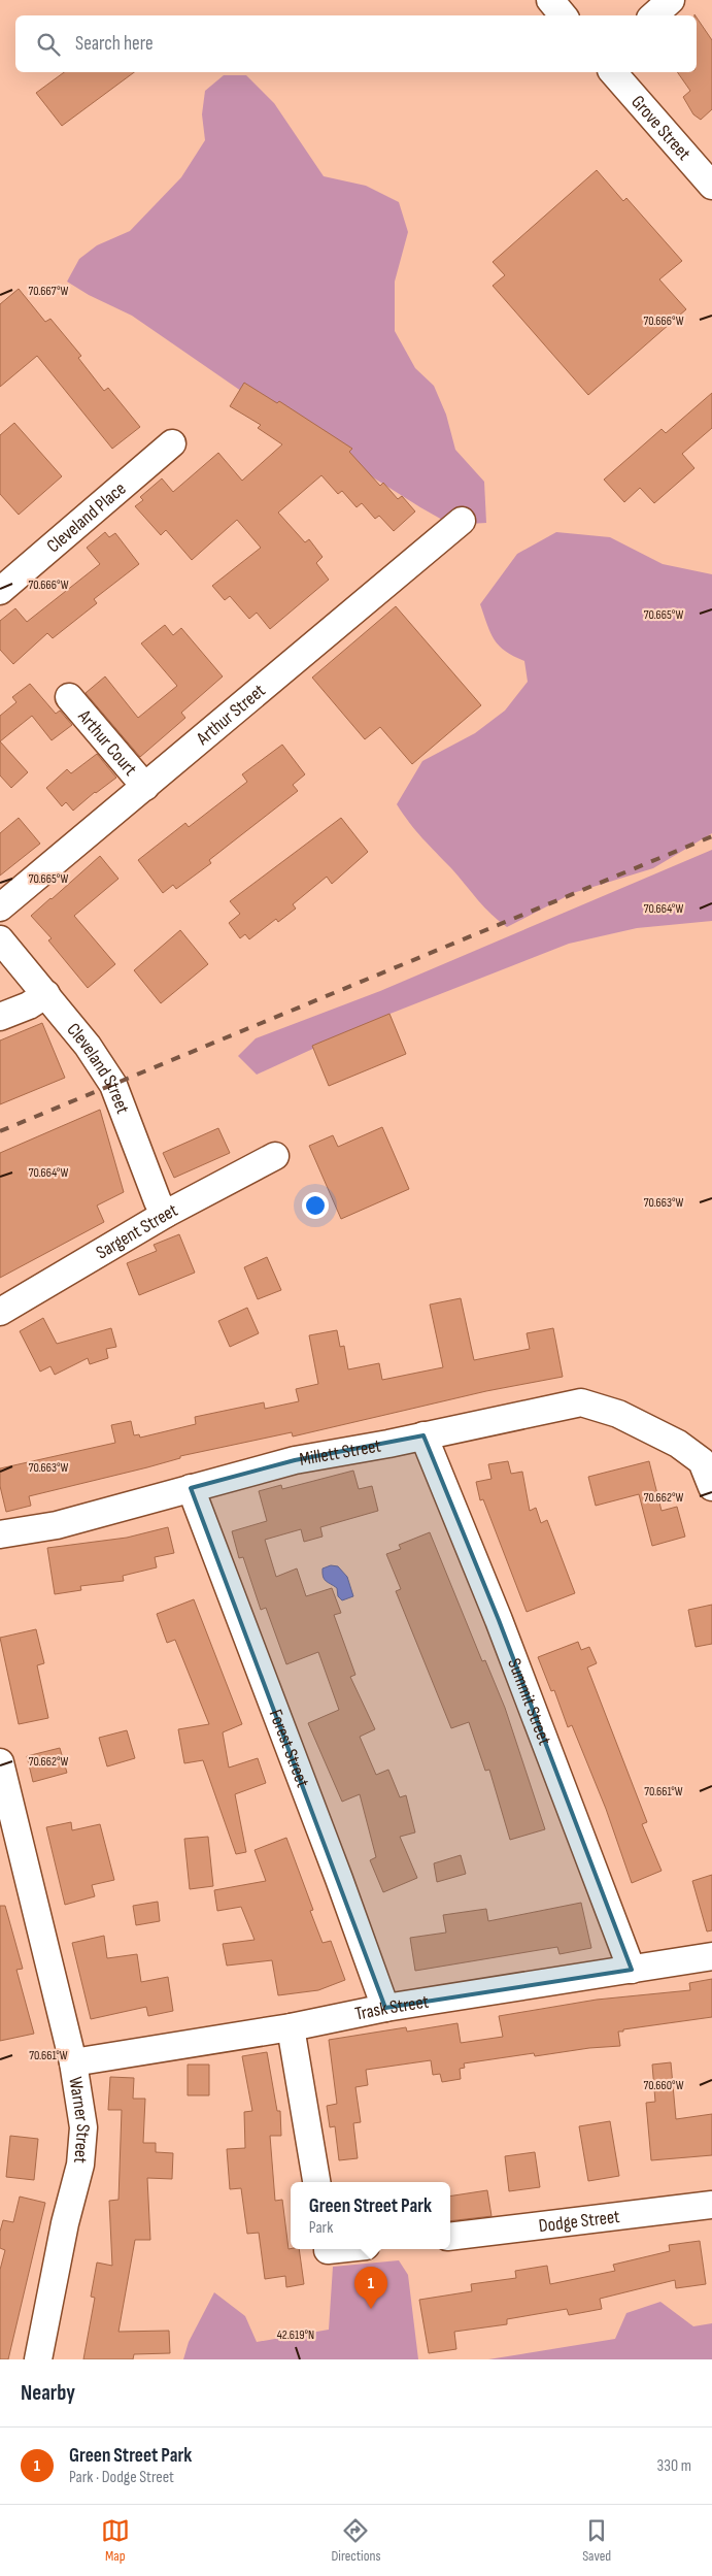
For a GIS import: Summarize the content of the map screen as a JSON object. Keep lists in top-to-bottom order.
{
  "streets": {
    "street": [
      "Grove Street",
      "Cleveland Place",
      "Arthur Street",
      "Arthur Court",
      "Cleveland Street",
      "Sargent Street",
      "Millett Street",
      "Summit Street",
      "Forest Street",
      "Trask Street",
      "Warner Street",
      "Dodge Street"
    ]
  },
  "crossings": [
    ["Arthur Street", "Arthur Court"],
    ["Cleveland Street", "Sargent Street"],
    ["Millett Street", "Summit Street"],
    ["Millett Street", "Forest Street"],
    ["Summit Street", "Trask Street"],
    ["Forest Street", "Trask Street"],
    ["Trask Street", "Warner Street"]
  ],
  "page": {
    "search": "Search here",
    "popup": ["Green Street Park", "Park"],
    "pins": "1",
    "heading": "Nearby",
    "list": [
      {
        "mark": "1",
        "name": "Green Street Park",
        "note": "Park · Dodge Street",
        "value": "330 m"
      }
    ],
    "nav": ["Map", "Directions", "Saved"]
  },
  "coordinates": [
    "70.667°W",
    "70.666°W",
    "70.665°W",
    "70.664°W",
    "70.663°W",
    "70.662°W",
    "70.661°W",
    "70.660°W",
    "42.619°N"
  ]
}
